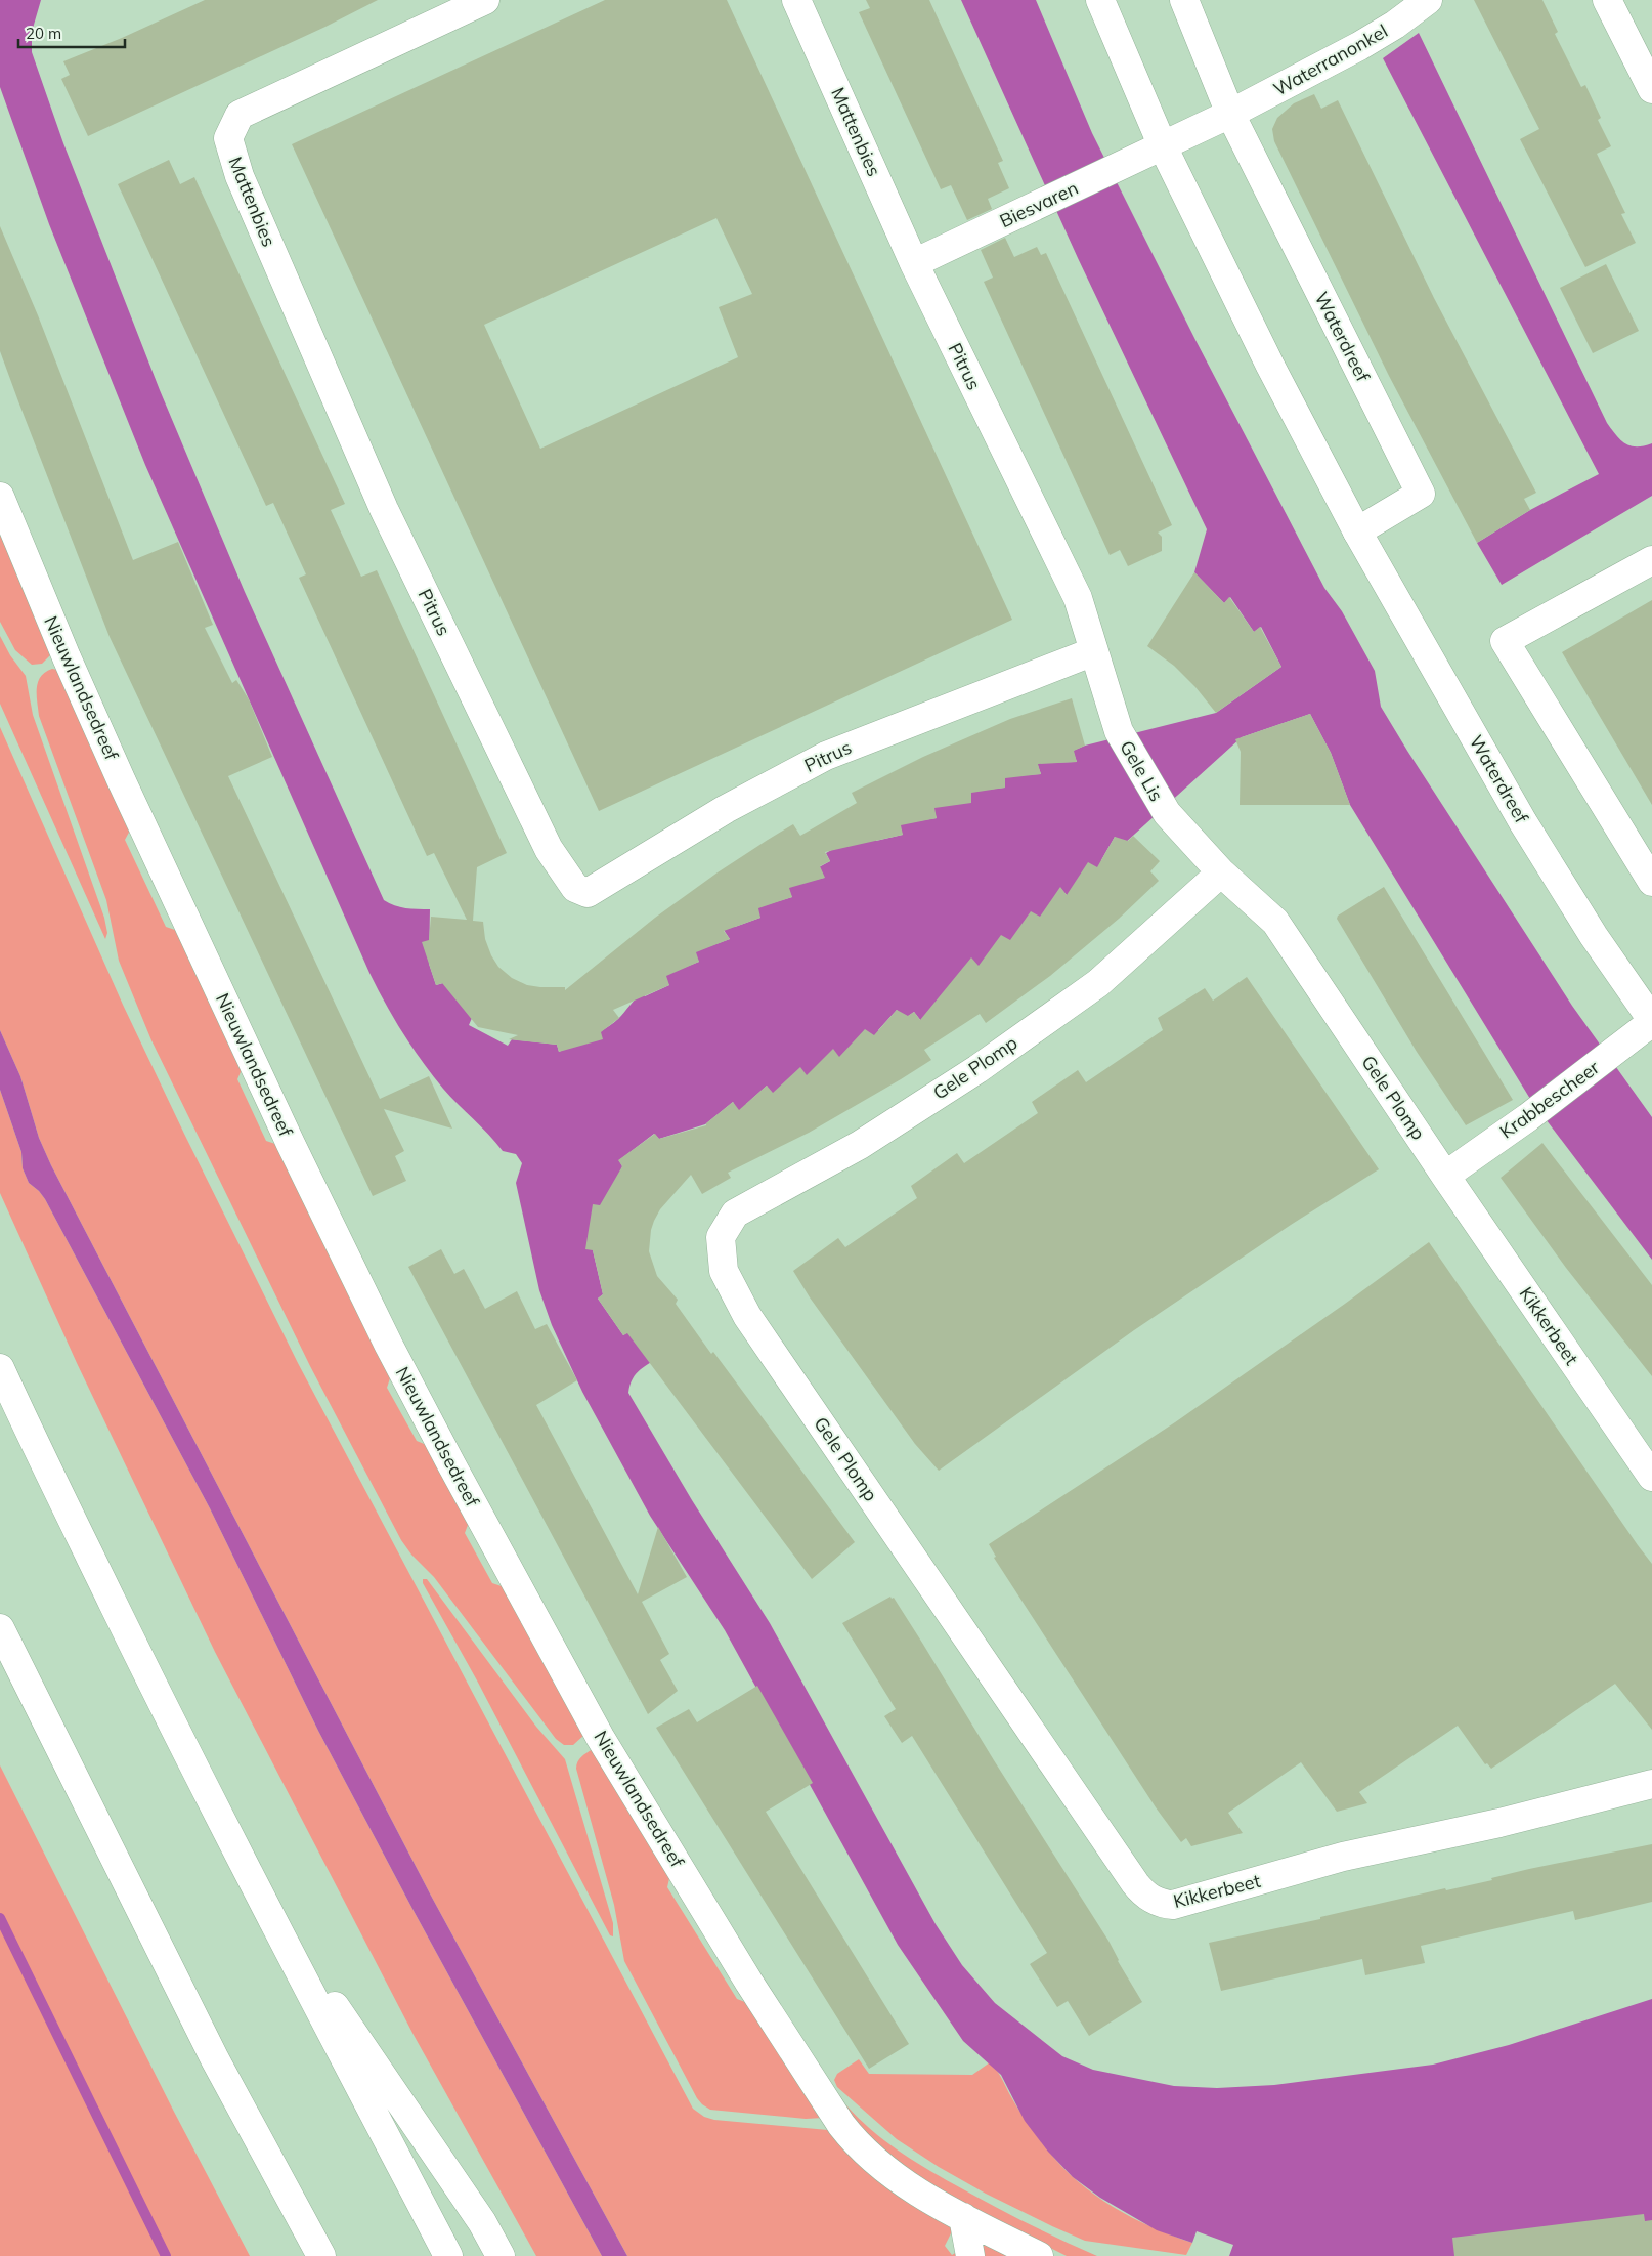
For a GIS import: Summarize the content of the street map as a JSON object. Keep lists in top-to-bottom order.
{
  "streets": {
    "main road": [
      "Waterranonkel",
      "Mattenbies",
      "Biesvaren",
      "Waterdreef",
      "Pitrus",
      "Nieuwlandsedreef",
      "Gele Lis",
      "Gele Plomp",
      "Krabbescheer",
      "Kikkerbeet"
    ]
  },
  "crossings": [
    ["Waterranonkel", "Waterdreef"],
    ["Mattenbies", "Biesvaren"],
    ["Mattenbies", "Pitrus"],
    ["Biesvaren", "Waterdreef"],
    ["Biesvaren", "Pitrus"],
    ["Waterdreef", "Krabbescheer"],
    ["Pitrus", "Gele Lis"],
    ["Gele Lis", "Gele Plomp"],
    ["Gele Plomp", "Krabbescheer"],
    ["Gele Plomp", "Kikkerbeet"],
    ["Krabbescheer", "Kikkerbeet"]
  ],
  "scale_bar": "20 m"
}
